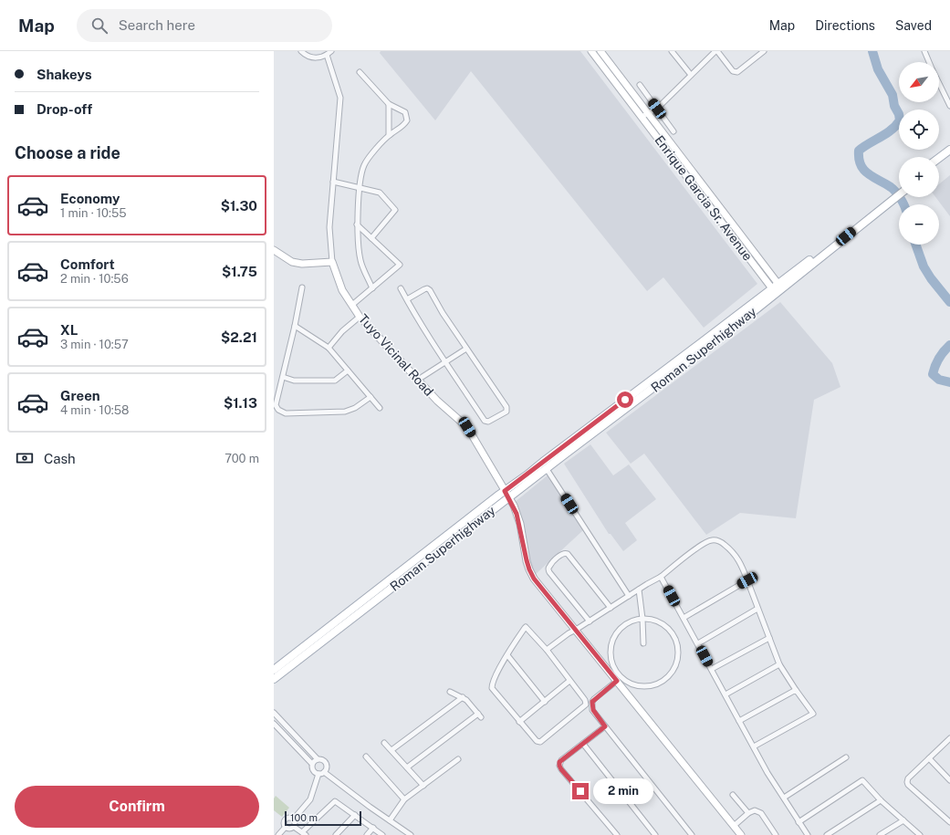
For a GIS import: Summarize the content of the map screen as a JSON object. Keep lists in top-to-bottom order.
{
  "streets": {
    "main road": ["Roman Superhighway"],
    "street": ["Enrique Garcia Sr. Avenue", "Tuyo Vicinal Road"]
  },
  "crossings": [
    ["Enrique Garcia Sr. Avenue", "Roman Superhighway"],
    ["Roman Superhighway", "Tuyo Vicinal Road"]
  ],
  "scale_bar": "100 m",
  "north": "bottom left",
  "page": {
    "header": "Map",
    "search": "Search here",
    "nav": ["Map", "Directions", "Saved"],
    "banner": ["Shakeys", "Drop-off"],
    "map_buttons": ["+", "−"],
    "heading": "Choose a ride",
    "list": [
      {
        "name": "Economy",
        "note": "1 min · 10:55",
        "value": "$1.30"
      },
      {
        "name": "Comfort",
        "note": "2 min · 10:56",
        "value": "$1.75"
      },
      {
        "name": "XL",
        "note": "3 min · 10:57",
        "value": "$2.21"
      },
      {
        "name": "Green",
        "note": "4 min · 10:58",
        "value": "$1.13"
      }
    ],
    "pay": ["Cash", "700 m"],
    "buttons": "Confirm",
    "bubble": "2 min",
    "scale": "100 m"
  }
}
